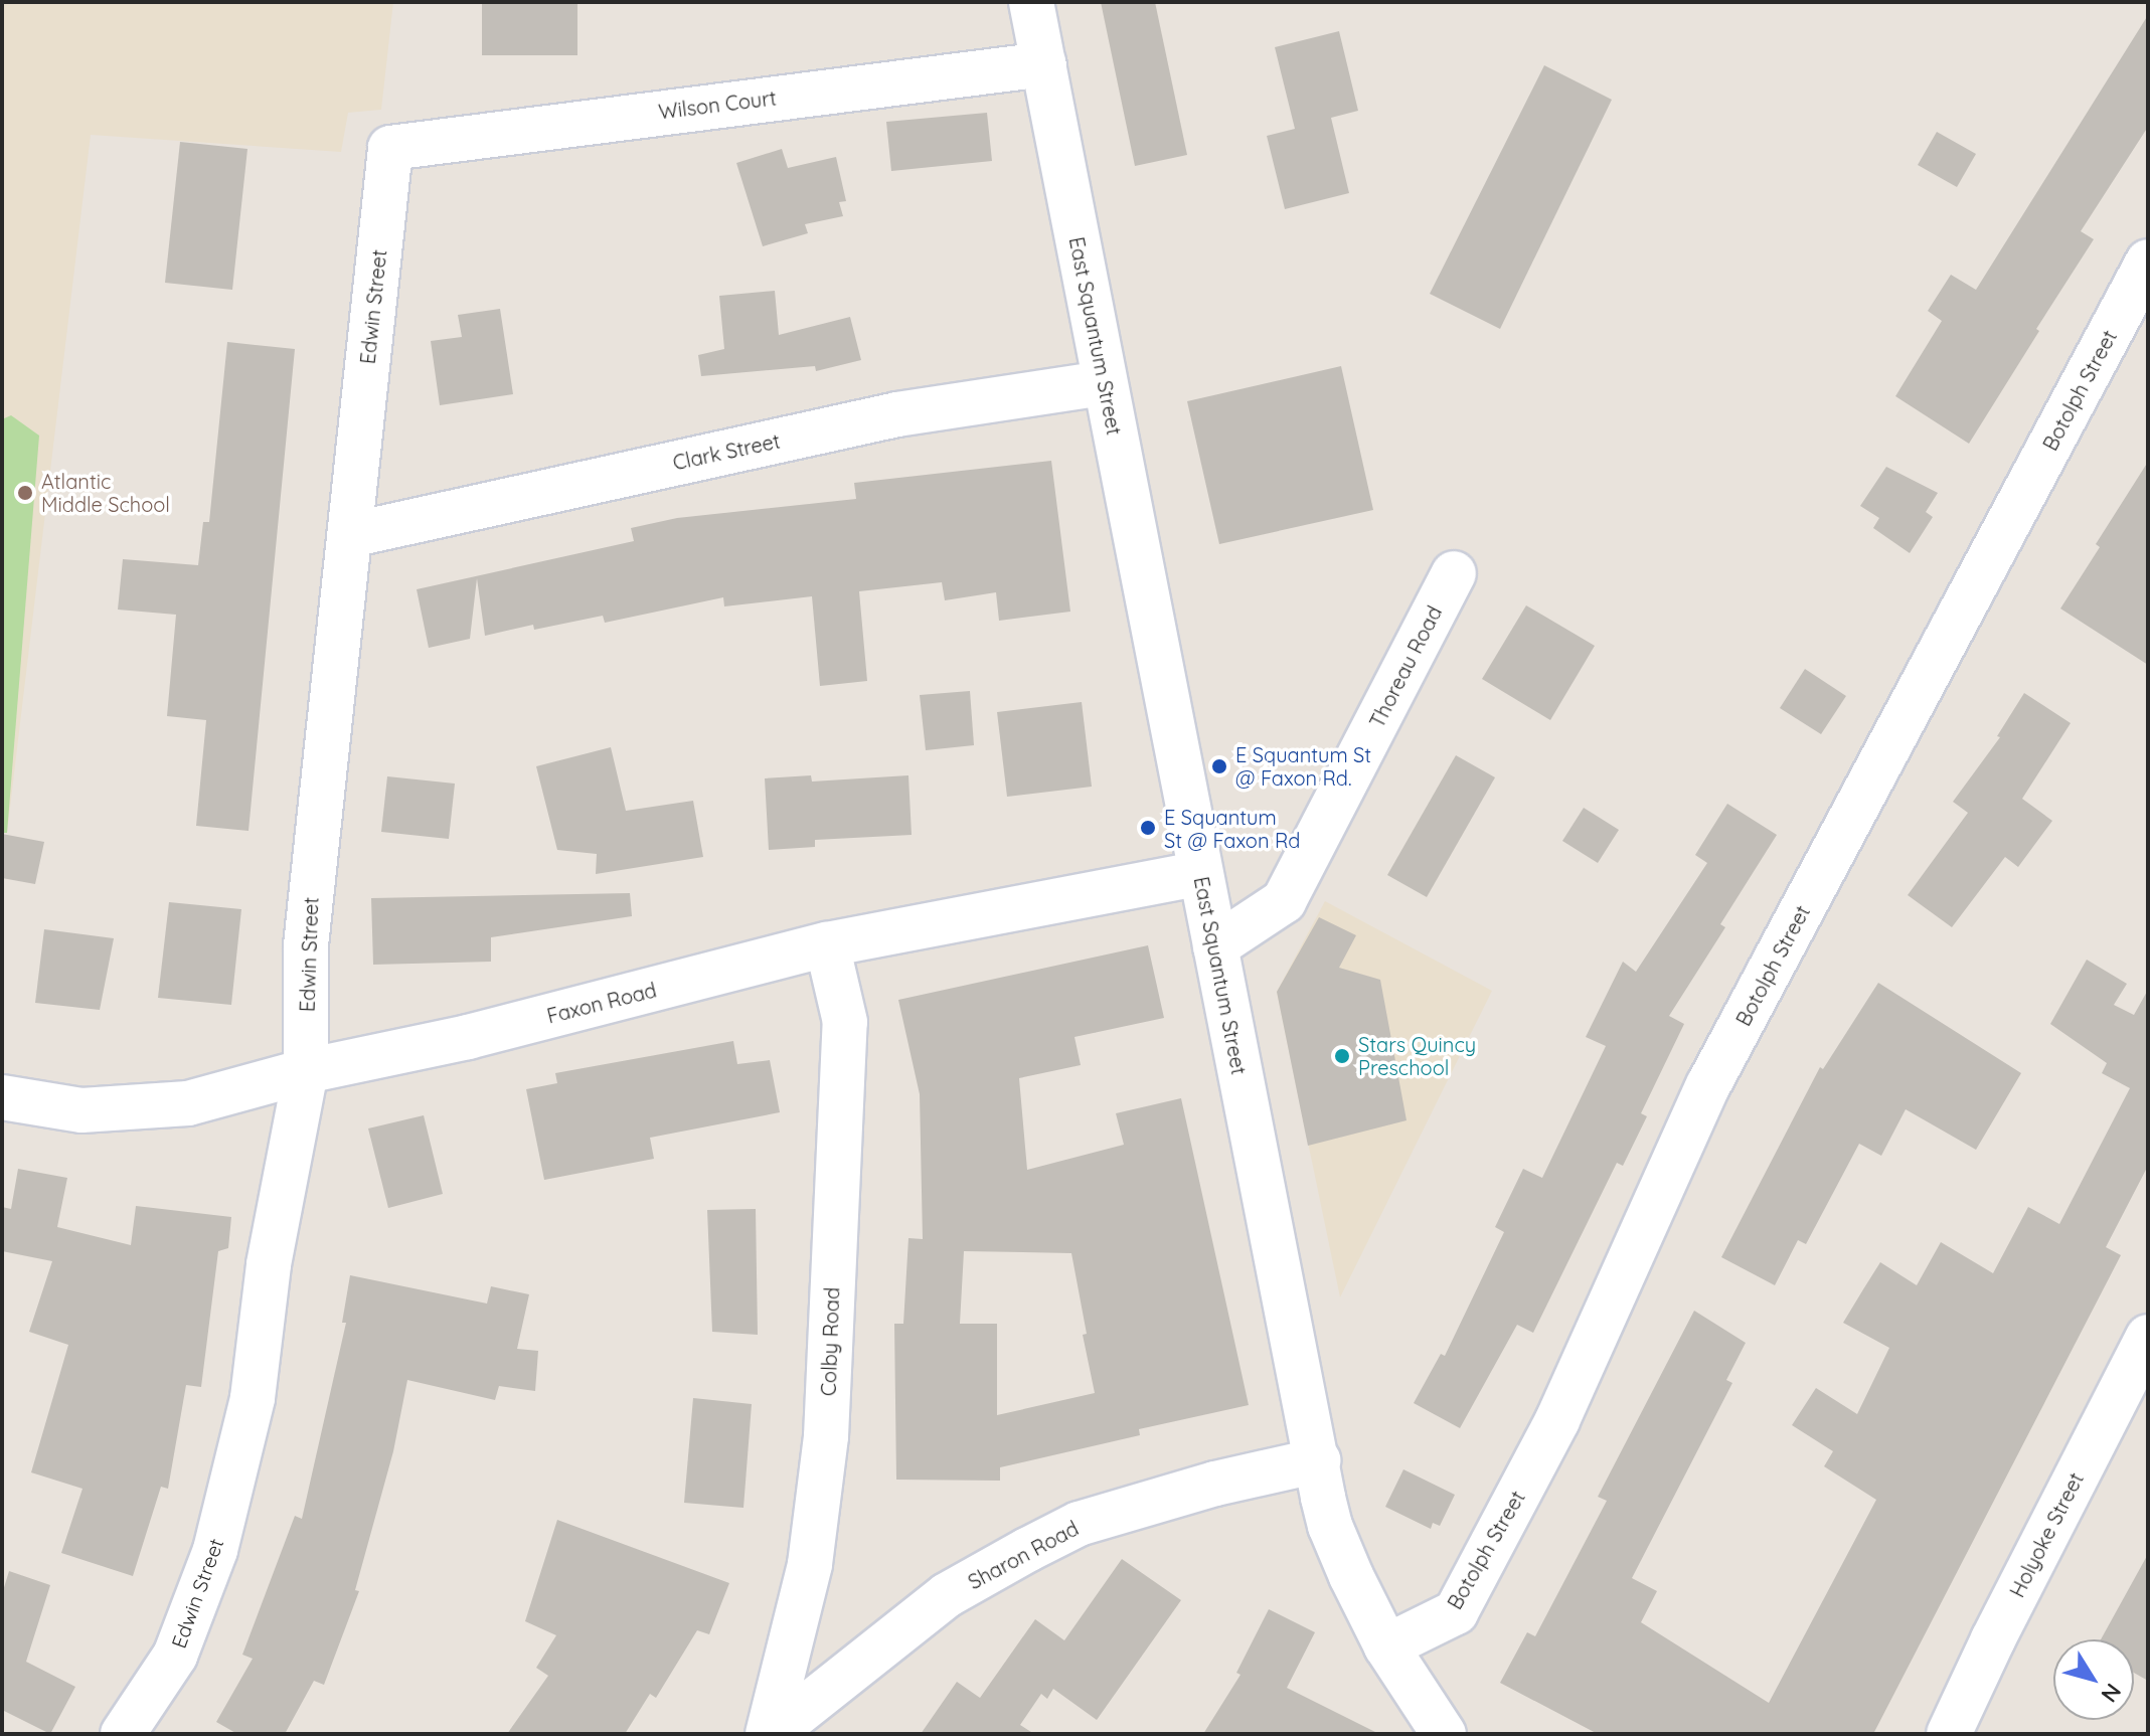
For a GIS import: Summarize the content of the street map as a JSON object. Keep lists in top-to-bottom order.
{
  "streets": {
    "street": [
      "Wilson Court",
      "Edwin Street",
      "East Squantum Street",
      "Botolph Street",
      "Clark Street",
      "Thoreau Road",
      "Faxon Road",
      "Colby Road",
      "Holyoke Street",
      "Sharon Road"
    ]
  },
  "crossings": [
    ["Wilson Court", "Edwin Street"],
    ["Wilson Court", "East Squantum Street"],
    ["Edwin Street", "Clark Street"],
    ["Edwin Street", "Faxon Road"],
    ["East Squantum Street", "Botolph Street"],
    ["East Squantum Street", "Clark Street"],
    ["East Squantum Street", "Thoreau Road"],
    ["East Squantum Street", "Faxon Road"],
    ["East Squantum Street", "Sharon Road"],
    ["Faxon Road", "Colby Road"],
    ["Colby Road", "Sharon Road"]
  ],
  "places": [
    "Atlantic Middle School",
    "E Squantum St @ Faxon Rd.",
    "E Squantum St @ Faxon Rd",
    "Stars Quincy Preschool"
  ],
  "north": "bottom right"
}
